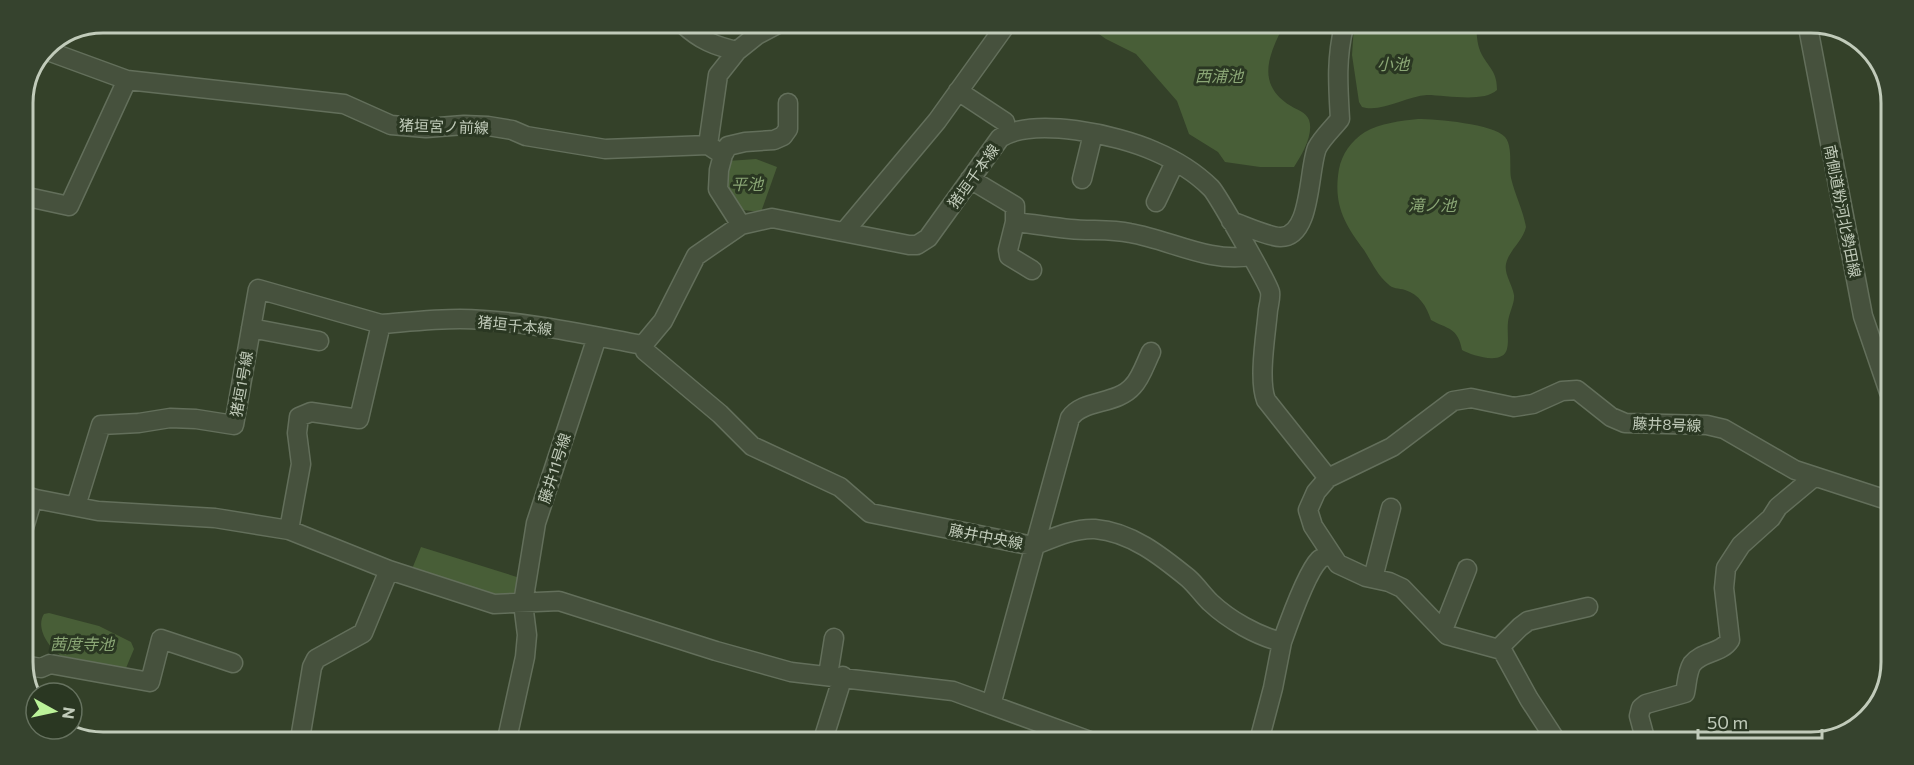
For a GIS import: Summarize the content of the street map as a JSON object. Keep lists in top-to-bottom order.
{
  "streets": {
    "street": [
      "猪垣宮ノ前線",
      "猪垣千本線",
      "南側道粉河北勢田線",
      "猪垣1号線",
      "藤井8号線",
      "藤井11号線",
      "藤井中央線"
    ]
  },
  "crossings": [
    ["猪垣千本線", "猪垣1号線"],
    ["猪垣千本線", "藤井8号線"],
    ["猪垣千本線", "藤井11号線"],
    ["猪垣千本線", "藤井中央線"]
  ],
  "water": [
    "小池",
    "西浦池",
    "平池",
    "滝ノ池",
    "茜度寺池"
  ],
  "scale_bar": "50 m",
  "north": "right"
}
